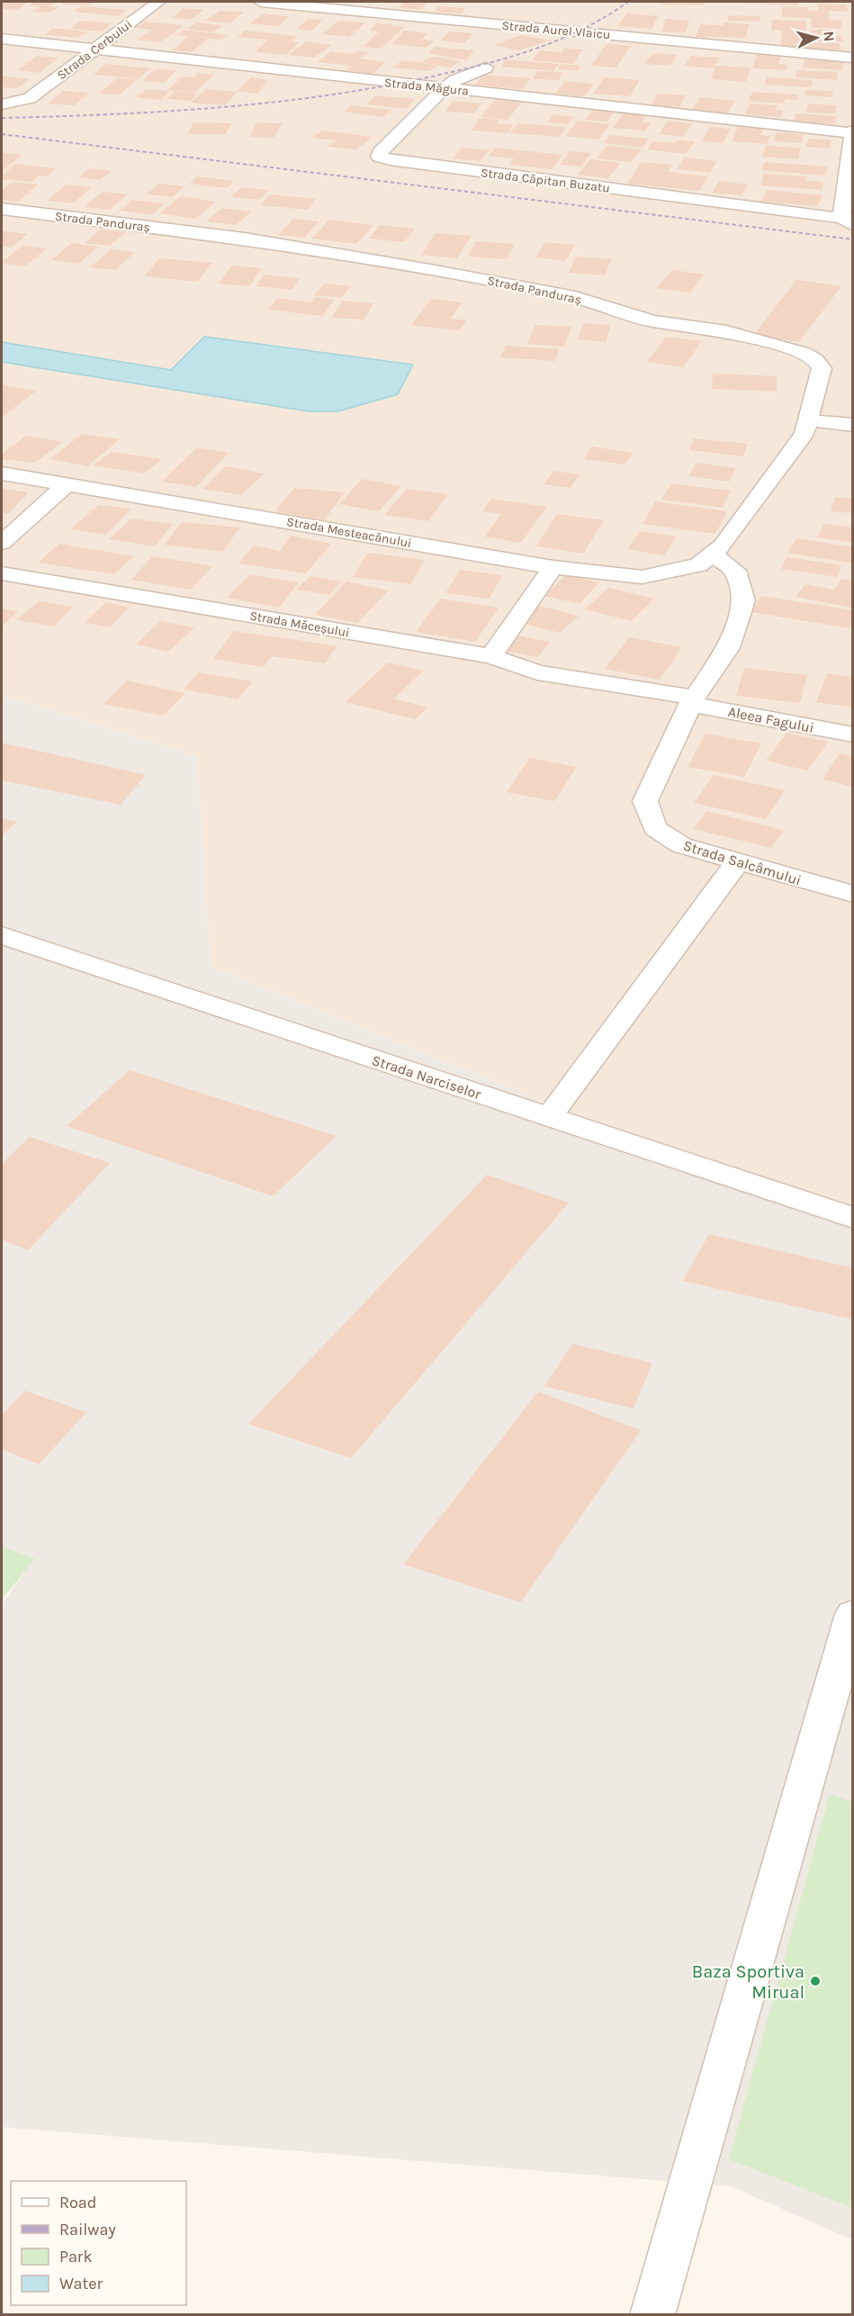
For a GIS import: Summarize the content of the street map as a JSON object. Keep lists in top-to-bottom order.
{
  "streets": {
    "street": [
      "Strada Aurel Vlaicu",
      "Strada Cerbului",
      "Strada Măgura",
      "Strada Căpitan Buzatu",
      "Strada Panduraș",
      "Strada Mesteacănului",
      "Strada Măceșului",
      "Aleea Fagului",
      "Strada Salcâmului",
      "Strada Narciselor"
    ]
  },
  "crossings": [
    ["Strada Cerbului", "Strada Măgura"],
    ["Strada Măgura", "Strada Căpitan Buzatu"],
    ["Strada Panduraș", "Strada Mesteacănului"],
    ["Strada Panduraș", "Strada Salcâmului"],
    ["Strada Mesteacănului", "Strada Salcâmului"],
    ["Strada Măceșului", "Aleea Fagului"],
    ["Strada Măceșului", "Strada Salcâmului"],
    ["Aleea Fagului", "Strada Salcâmului"]
  ],
  "places": ["Baza Sportiva Mirual"],
  "legend": [
    "Road",
    "Railway",
    "Park",
    "Water"
  ],
  "north": "right"
}
